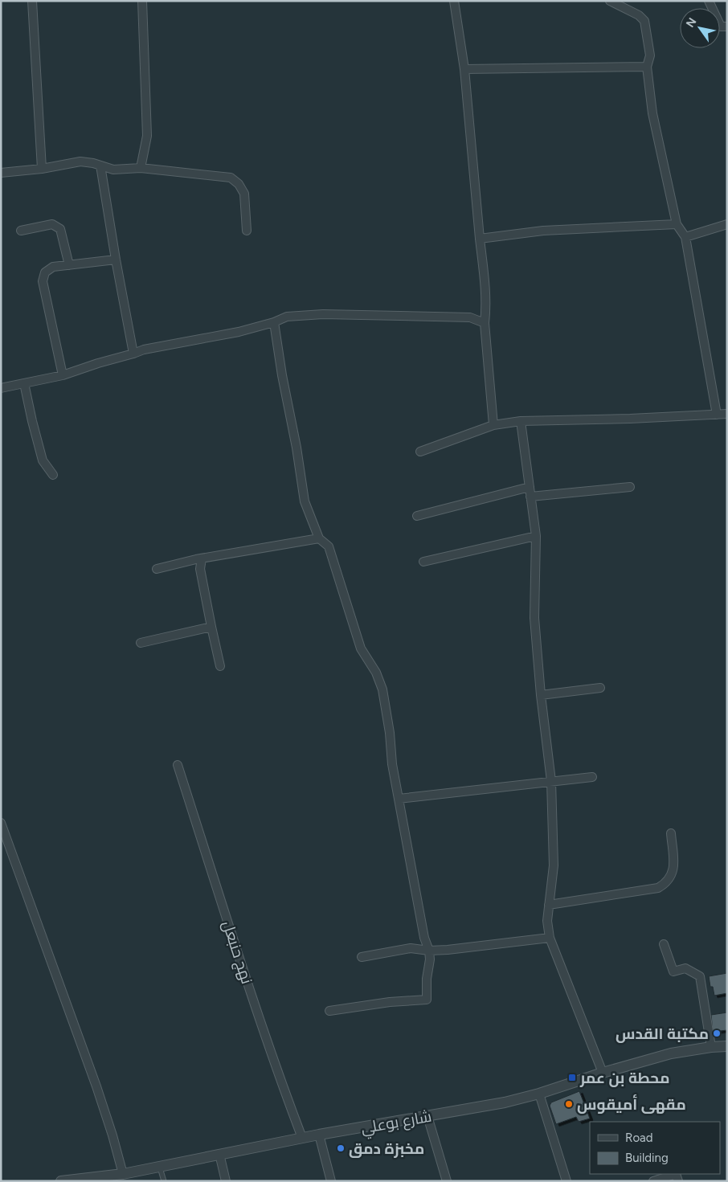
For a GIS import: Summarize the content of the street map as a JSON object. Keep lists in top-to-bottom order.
{
  "streets": {
    "street": ["نهج حنبعل", "شارع بوعلي"]
  },
  "crossings": [
    ["نهج حنبعل", "شارع بوعلي"]
  ],
  "places": {
    "other": ["مكتبة القدس", "مقهى أميقوس", "مخبزة دمق"],
    "transit": ["محطة بن عمر"]
  },
  "legend": ["Road", "Building"],
  "north": "top left"
}
